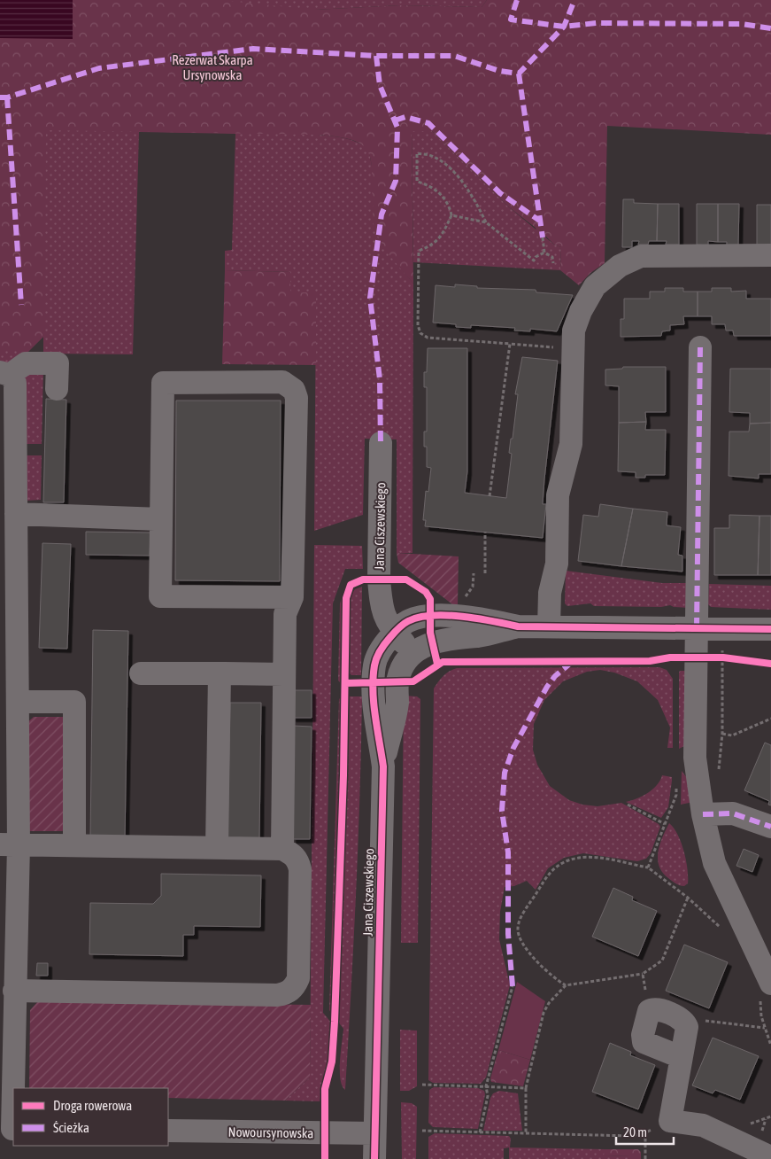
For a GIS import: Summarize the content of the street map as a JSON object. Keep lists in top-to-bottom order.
{
  "streets": {
    "street": ["Jana Ciszewskiego", "Nowoursynowska"]
  },
  "crossings": [
    ["Jana Ciszewskiego", "Nowoursynowska"]
  ],
  "parks": ["Rezerwat Skarpa Ursynowska"],
  "legend": ["Droga rowerowa", "Ścieżka"],
  "scale_bar": "20 m"
}
